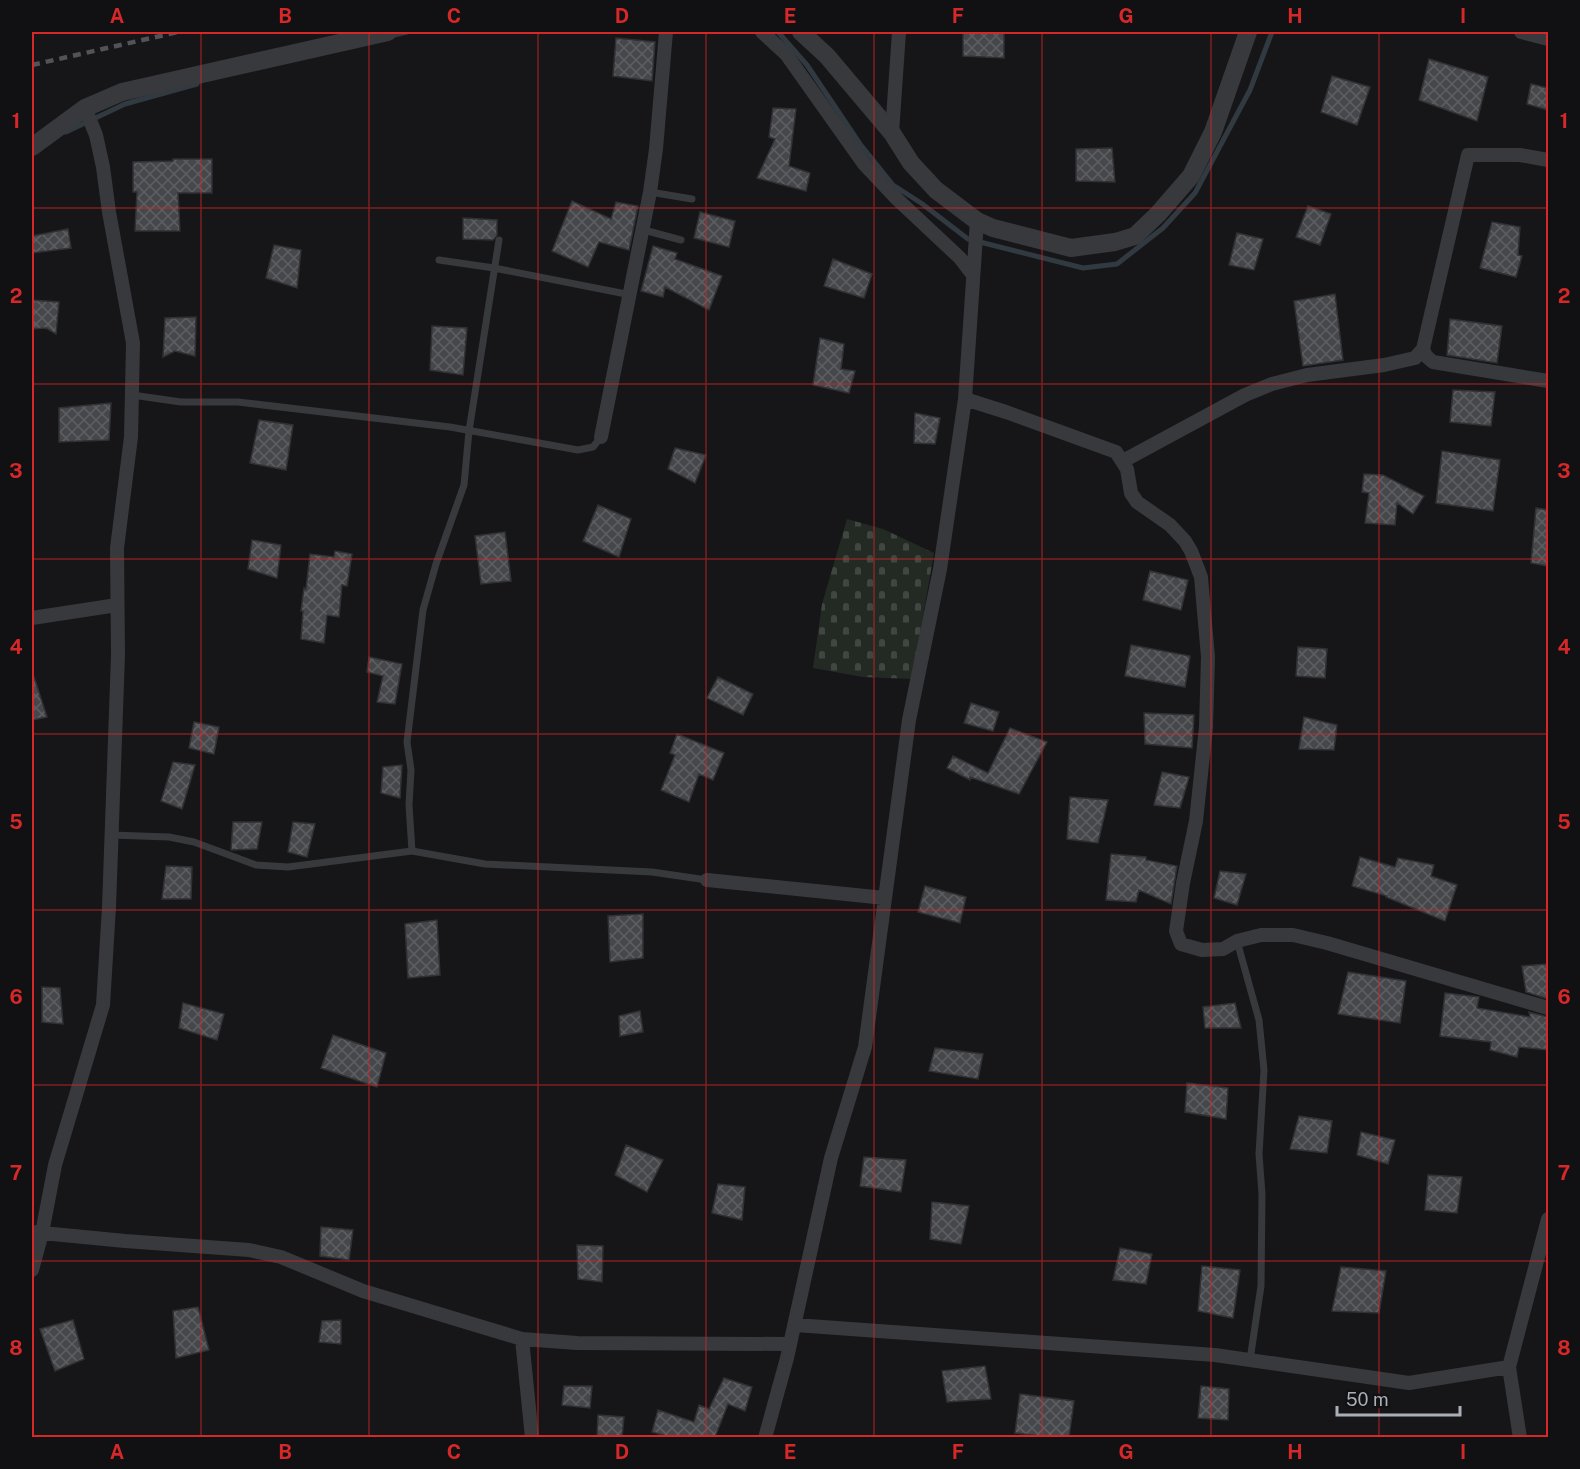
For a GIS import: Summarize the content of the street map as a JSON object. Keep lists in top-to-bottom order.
{
  "scale_bar": "50 m",
  "grid": {
    "columns": [
      "A",
      "B",
      "C",
      "D",
      "E",
      "F",
      "G",
      "H",
      "I"
    ],
    "rows": [
      "1",
      "2",
      "3",
      "4",
      "5",
      "6",
      "7",
      "8"
    ]
  }
}
